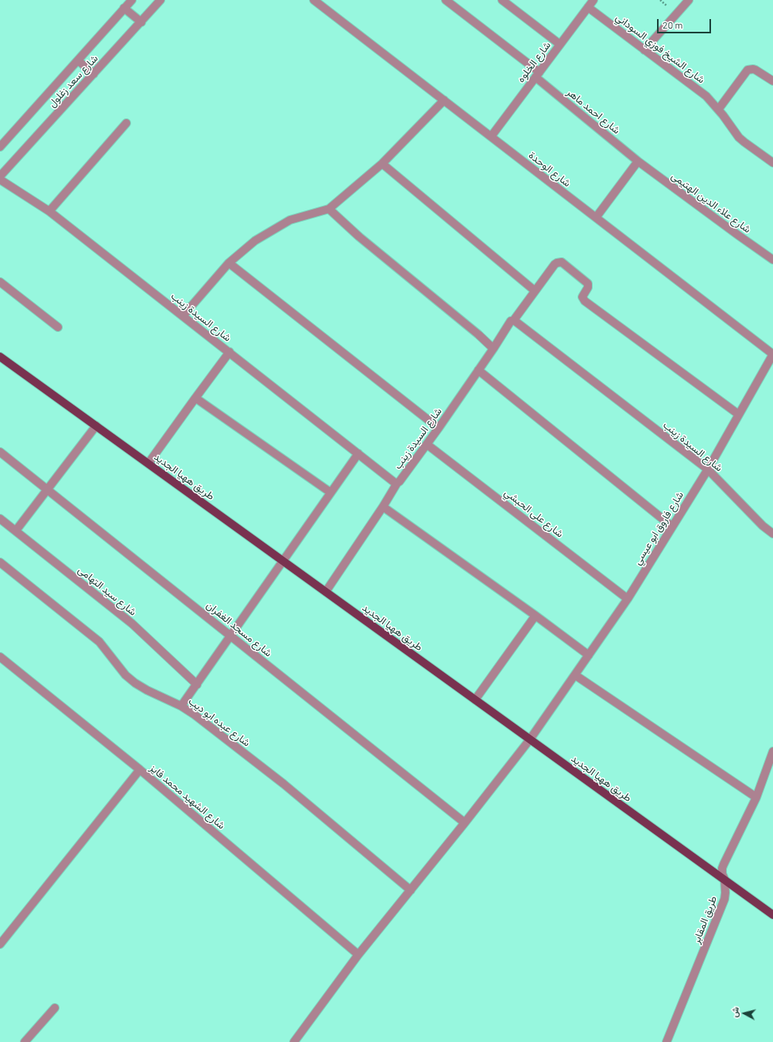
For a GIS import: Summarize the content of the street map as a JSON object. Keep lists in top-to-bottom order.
{
  "streets": {
    "main road": ["طريق ههيا الجديد"],
    "street": [
      "شارع الشيخ فوزي السوداني",
      "شارع الخلوه",
      "شارع سعد زغلول",
      "شارع احمد ماهر",
      "شارع الوحدة",
      "شارع علاء الدين الهتيمى",
      "شارع السيدة زينب",
      "شارع على الحبشي",
      "شارع فاروق ابو عيسي",
      "شارع سيد التهامى",
      "شارع مسجد الغفران",
      "شارع عبده ابو ديب",
      "شارع الشهيد محمد فايز",
      "طريق المقابر"
    ]
  },
  "crossings": [
    ["شارع الشيخ فوزي السوداني", "شارع الخلوه"],
    ["شارع الخلوه", "شارع احمد ماهر"],
    ["شارع الخلوه", "شارع الوحدة"],
    ["شارع احمد ماهر", "شارع علاء الدين الهتيمى"],
    ["شارع الوحدة", "شارع فاروق ابو عيسي"],
    ["شارع السيدة زينب", "شارع على الحبشي"],
    ["شارع السيدة زينب", "شارع فاروق ابو عيسي"],
    ["طريق ههيا الجديد", "شارع فاروق ابو عيسي"],
    ["طريق ههيا الجديد", "طريق المقابر"],
    ["شارع على الحبشي", "شارع فاروق ابو عيسي"],
    ["شارع فاروق ابو عيسي", "شارع مسجد الغفران"],
    ["شارع فاروق ابو عيسي", "شارع عبده ابو ديب"],
    ["شارع فاروق ابو عيسي", "شارع الشهيد محمد فايز"]
  ],
  "scale_bar": "20 m",
  "north": "left"
}
